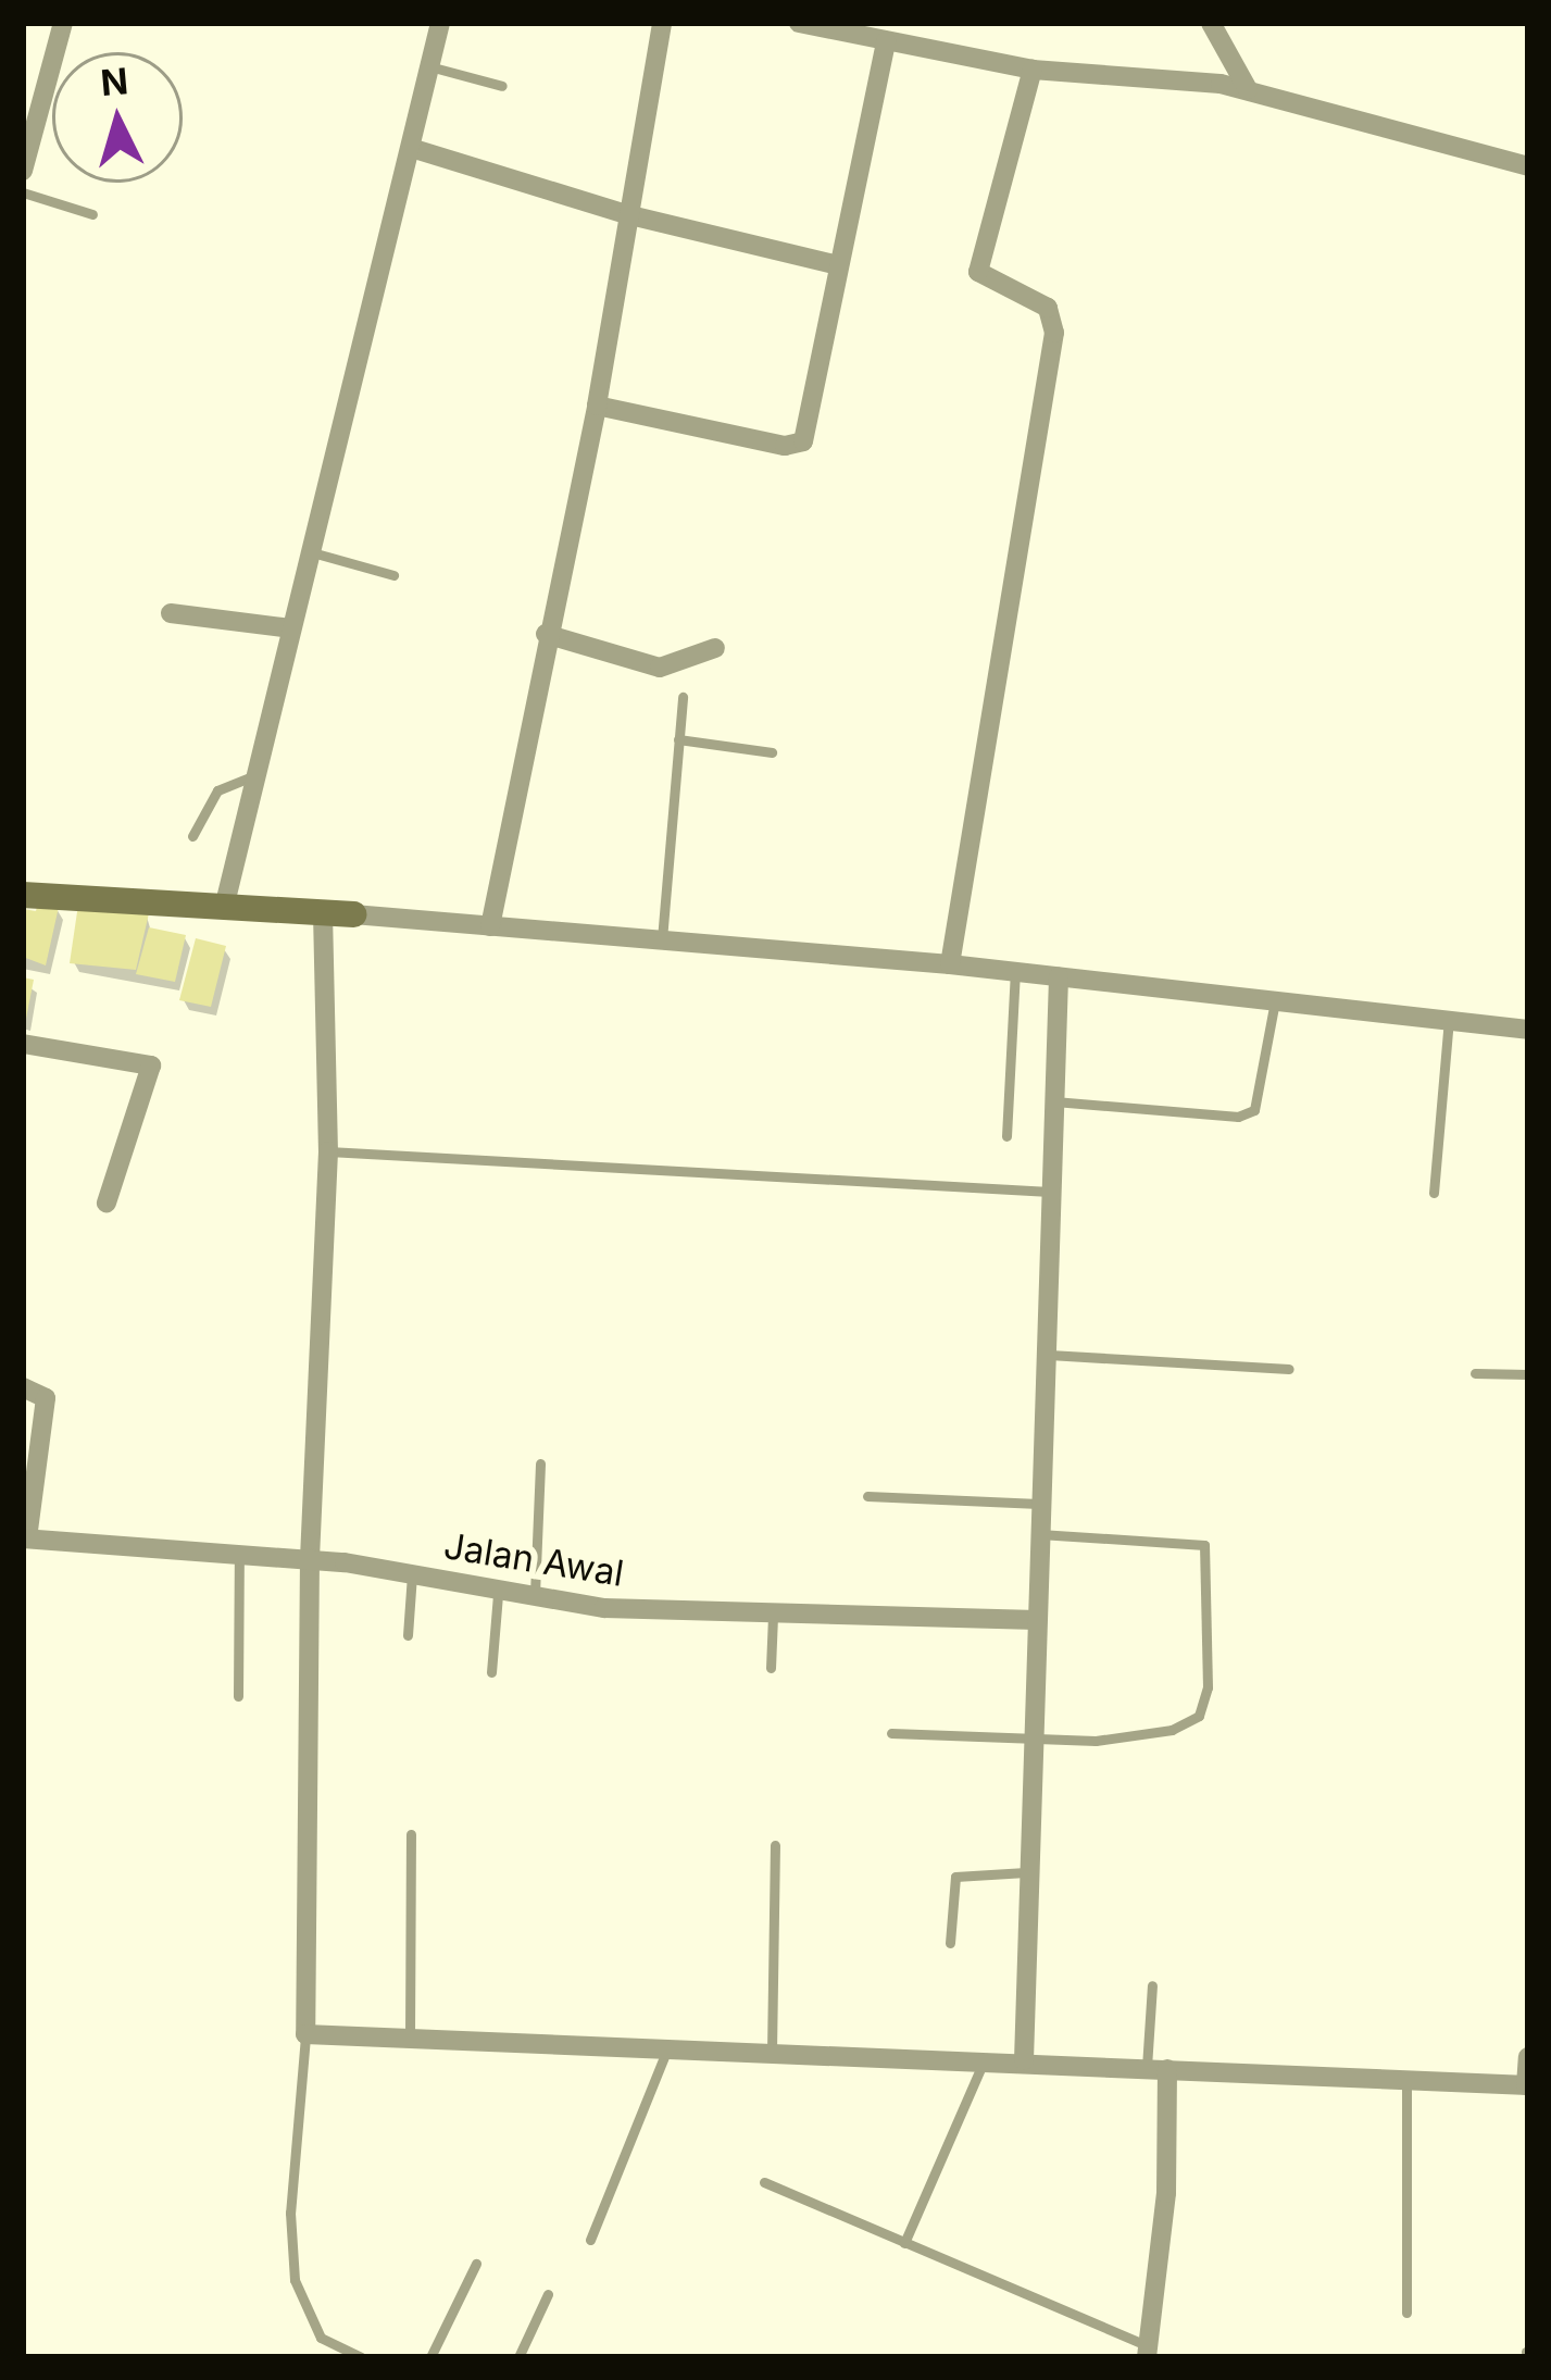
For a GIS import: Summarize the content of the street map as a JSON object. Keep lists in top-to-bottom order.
{
  "streets": {
    "street": ["Jalan Awal"]
  },
  "north": "top"
}
